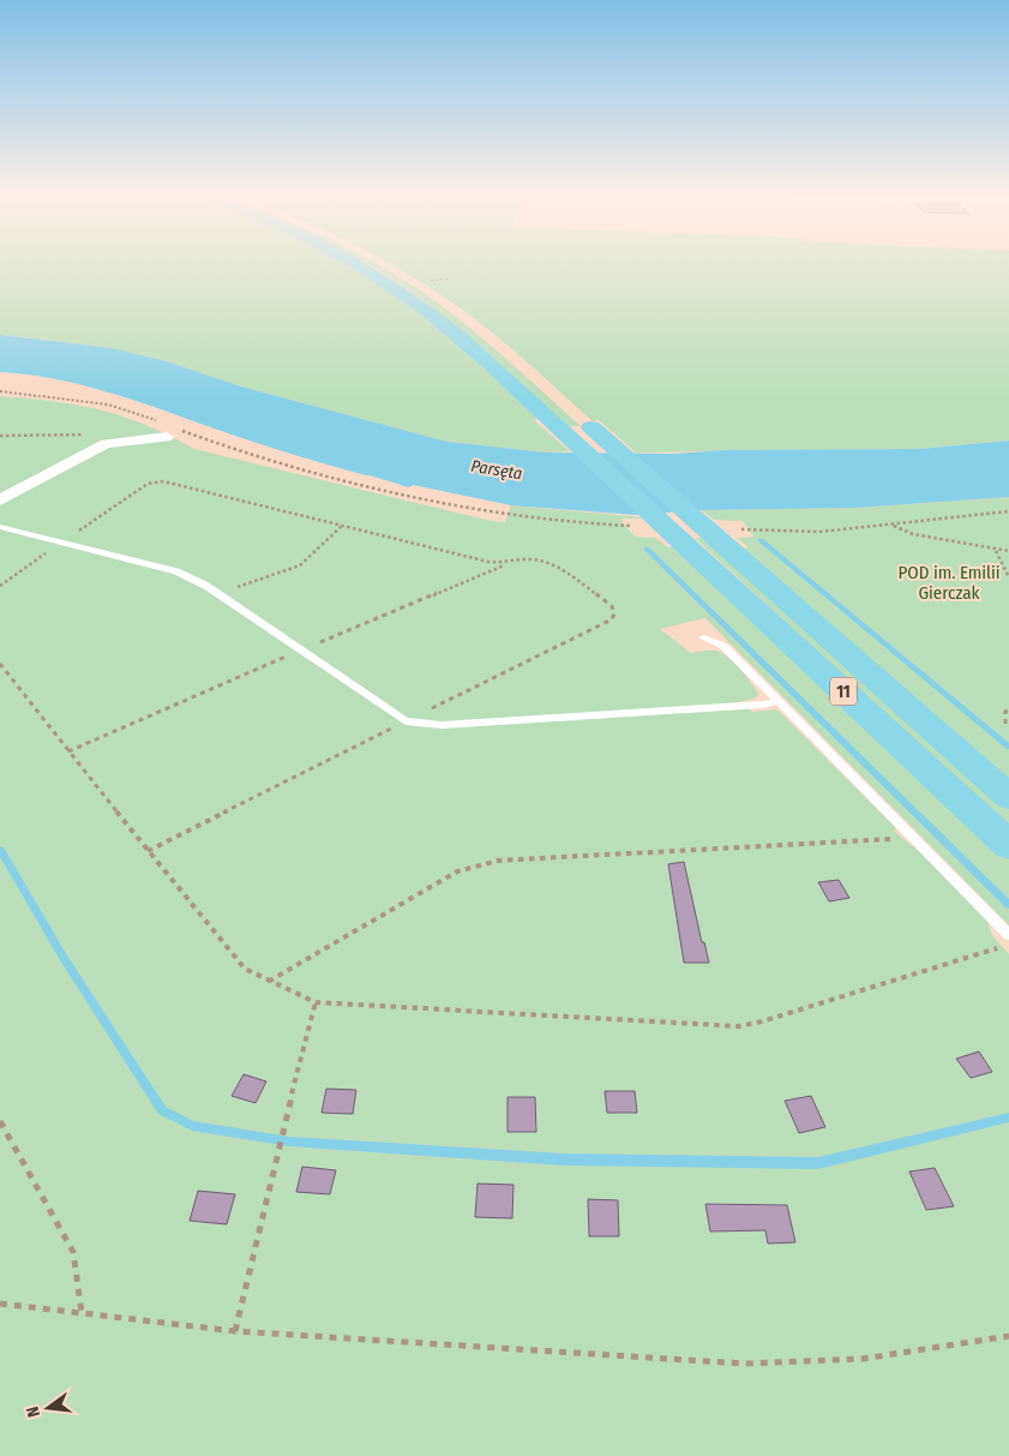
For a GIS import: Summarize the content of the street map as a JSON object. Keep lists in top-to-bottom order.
{
  "streets": {
    "main road": ["11"]
  },
  "water": ["Parsęta"],
  "parks": ["POD im. Emilii Gierczak"],
  "north": "left"
}
